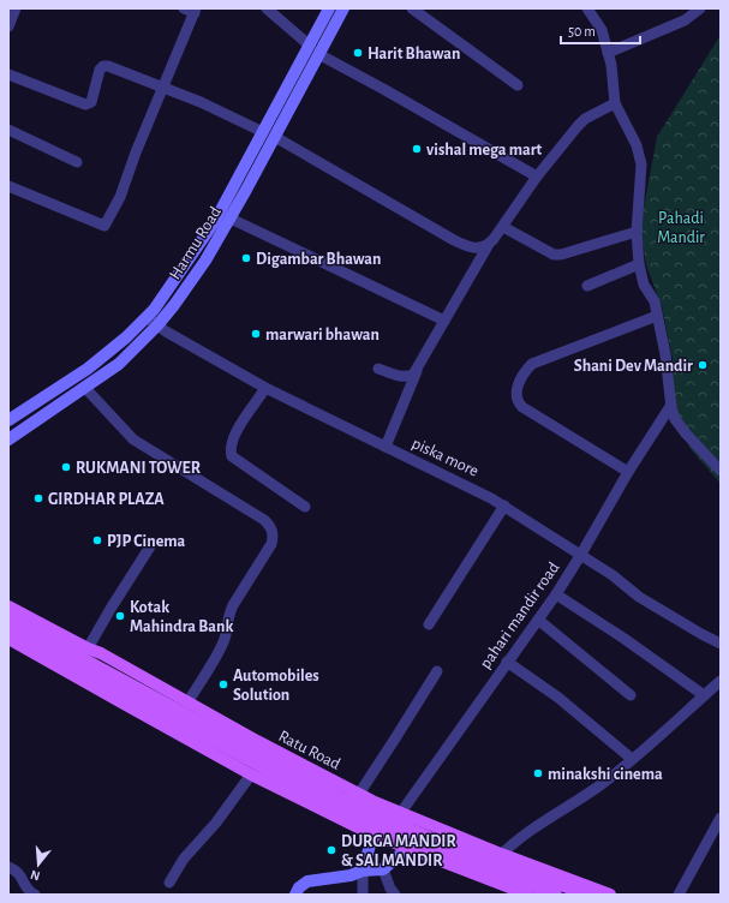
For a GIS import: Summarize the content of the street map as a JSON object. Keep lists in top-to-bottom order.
{
  "streets": {
    "main road": ["Harmu Road", "Ratu Road"],
    "street": ["piska more", "pahari mandir road"]
  },
  "crossings": [
    ["Harmu Road", "piska more"],
    ["piska more", "pahari mandir road"],
    ["pahari mandir road", "Ratu Road"]
  ],
  "parks": ["Pahadi Mandir"],
  "places": [
    "Harit Bhawan",
    "vishal mega mart",
    "Digambar Bhawan",
    "marwari bhawan",
    "Shani Dev Mandir",
    "RUKMANI TOWER",
    "GIRDHAR PLAZA",
    "PJP Cinema",
    "Kotak Mahindra Bank",
    "Automobiles Solution",
    "minakshi cinema",
    "DURGA MANDIR & SAI MANDIR"
  ],
  "scale_bar": "50 m",
  "north": "bottom"
}
